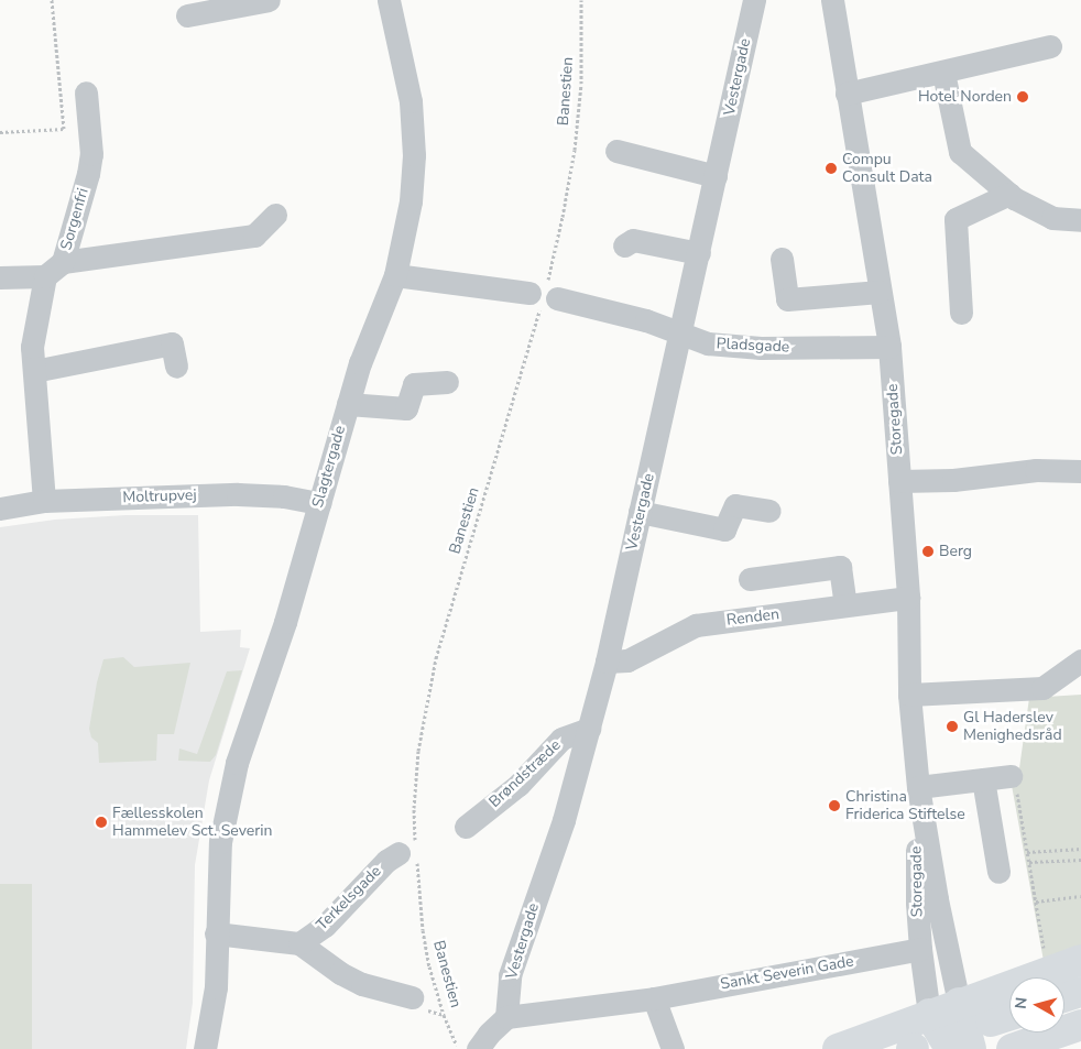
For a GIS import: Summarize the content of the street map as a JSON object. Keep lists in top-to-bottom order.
{
  "streets": {
    "street": [
      "Vestergade",
      "Sorgenfri",
      "Pladsgade",
      "Storegade",
      "Slagtergade",
      "Moltrupvej",
      "Renden",
      "Brøndstræde",
      "Terkelsgade",
      "Sankt Severin Gade"
    ],
    "path": ["Banestien"]
  },
  "crossings": [
    ["Vestergade", "Pladsgade"],
    ["Vestergade", "Renden"],
    ["Vestergade", "Brøndstræde"],
    ["Vestergade", "Sankt Severin Gade"],
    ["Banestien", "Pladsgade"],
    ["Banestien", "Terkelsgade"],
    ["Sorgenfri", "Moltrupvej"],
    ["Pladsgade", "Storegade"],
    ["Pladsgade", "Slagtergade"],
    ["Storegade", "Renden"],
    ["Storegade", "Sankt Severin Gade"],
    ["Slagtergade", "Moltrupvej"]
  ],
  "places": [
    "Hotel Norden",
    "Compu Consult Data",
    "Berg",
    "Gl Haderslev Menighedsråd",
    "Christina Friderica Stiftelse",
    "Fællesskolen Hammelev Sct. Severin"
  ],
  "north": "left"
}
